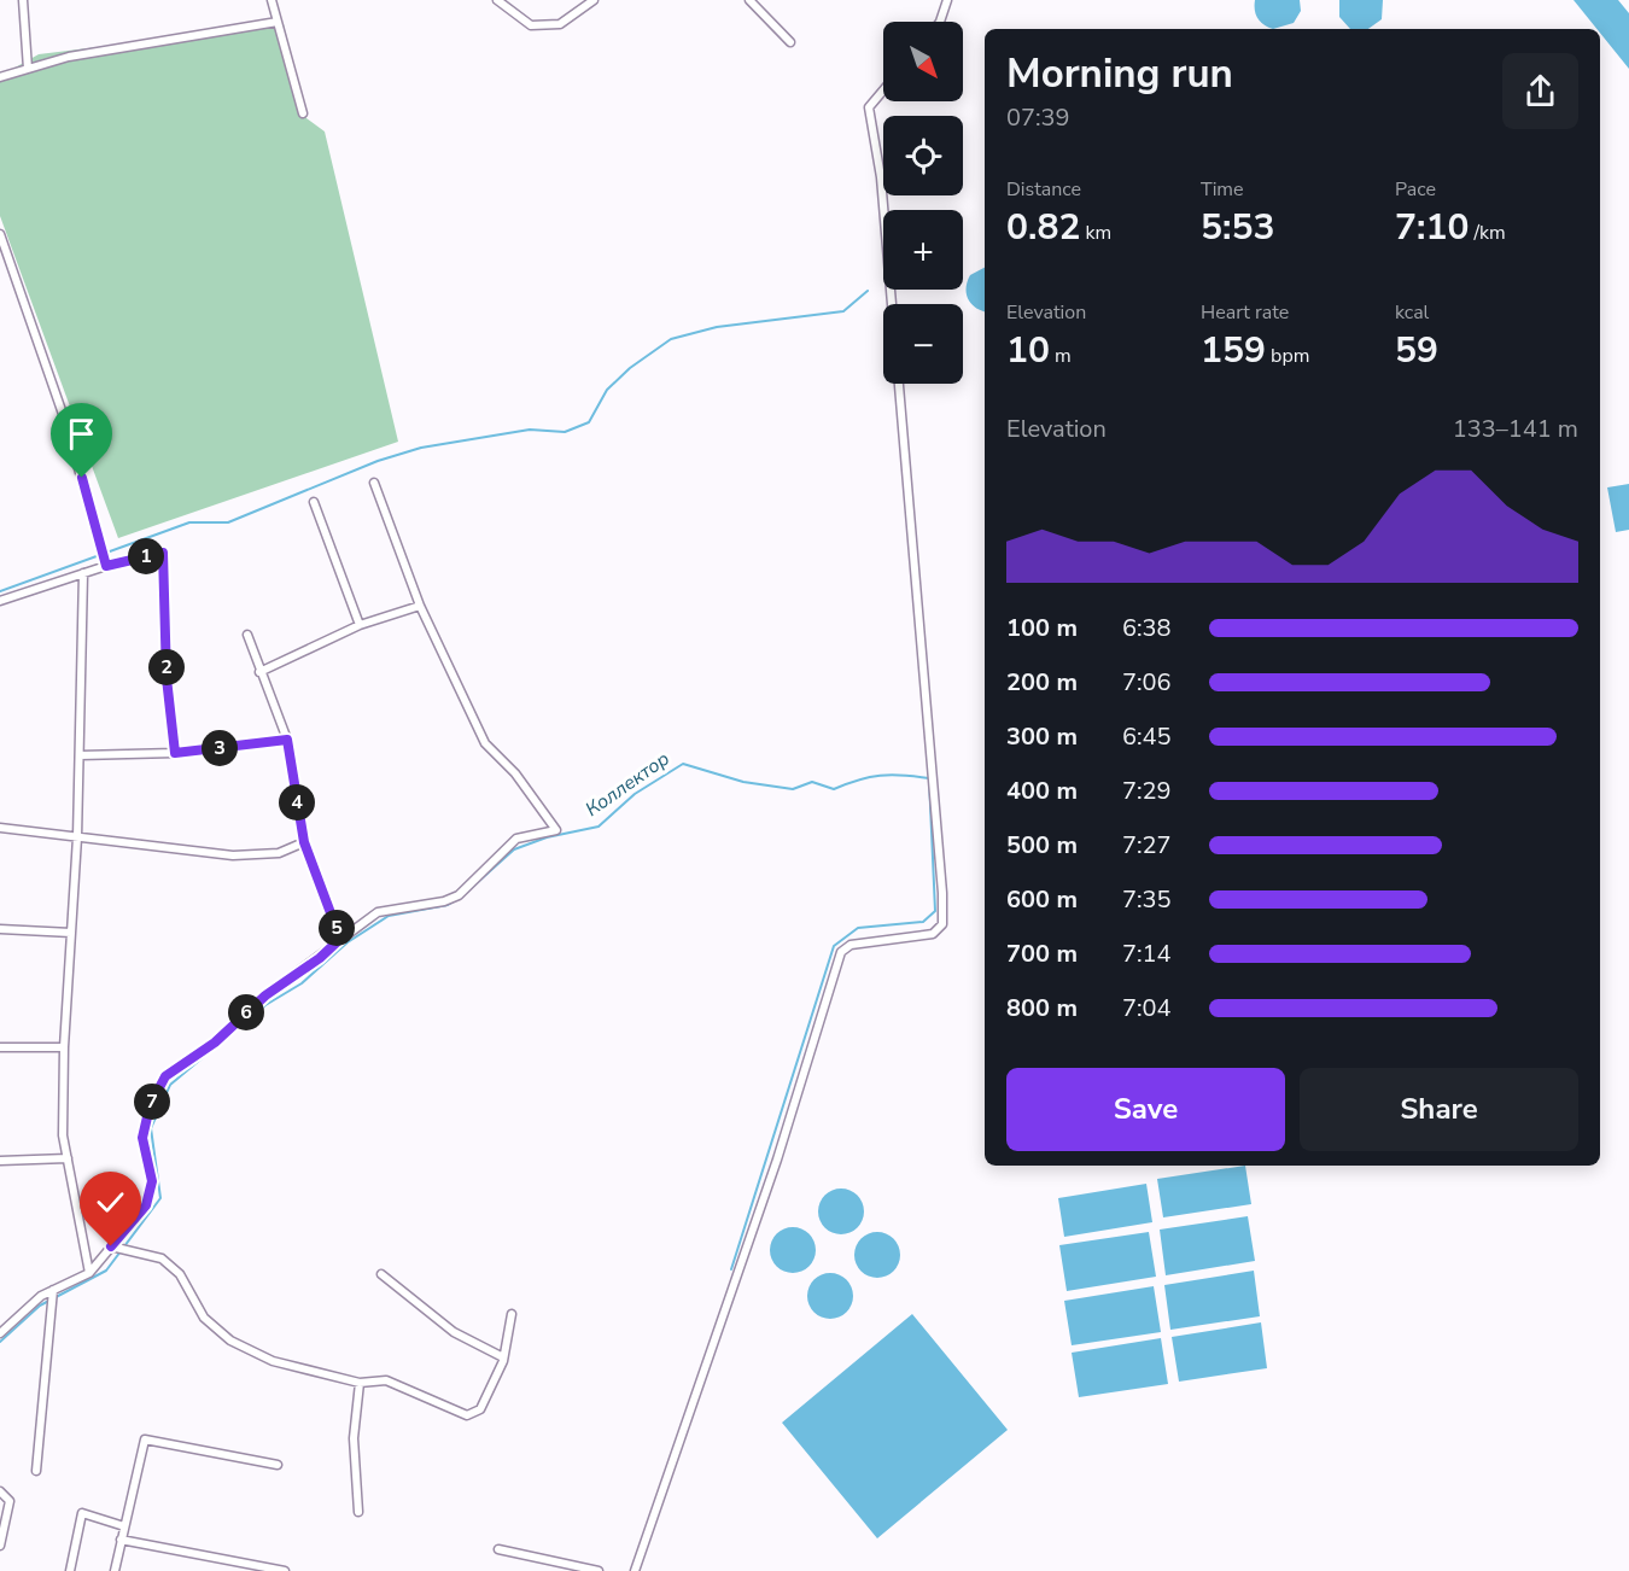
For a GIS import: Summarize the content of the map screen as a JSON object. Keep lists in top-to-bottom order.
{
  "water": ["Коллектор"],
  "north": "bottom right",
  "page": {
    "map_buttons": ["+", "−"],
    "heading": ["Morning run", "07:39"],
    "stats": [
      ["Distance", "0.82 km"],
      ["Time", "5:53"],
      ["Pace", "7:10 /km"],
      ["Elevation", "10 m"],
      ["Heart rate", "159 bpm"],
      ["kcal", "59"]
    ],
    "chart": ["Elevation", "133–141 m"],
    "pins": [
      "1",
      "2",
      "3",
      "4",
      "5",
      "6",
      "7"
    ],
    "list": [
      {
        "name": "100 m",
        "note": "6:38"
      },
      {
        "name": "200 m",
        "note": "7:06"
      },
      {
        "name": "300 m",
        "note": "6:45"
      },
      {
        "name": "400 m",
        "note": "7:29"
      },
      {
        "name": "500 m",
        "note": "7:27"
      },
      {
        "name": "600 m",
        "note": "7:35"
      },
      {
        "name": "700 m",
        "note": "7:14"
      },
      {
        "name": "800 m",
        "note": "7:04"
      }
    ],
    "buttons": ["Save", "Share"]
  }
}
